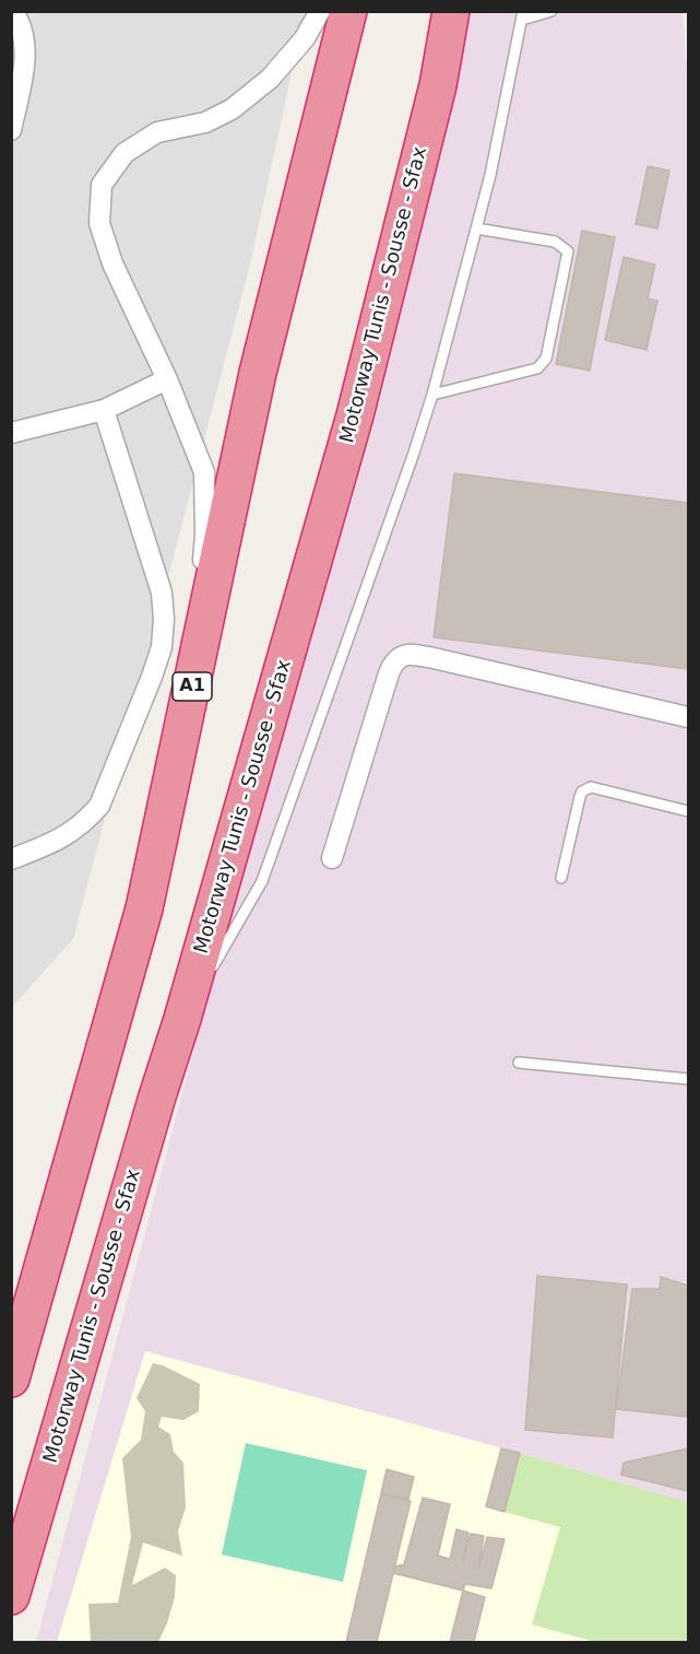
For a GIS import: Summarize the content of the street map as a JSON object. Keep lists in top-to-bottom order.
{
  "streets": {
    "highway": ["Motorway Tunis - Sousse - Sfax", "A1"]
  }
}
